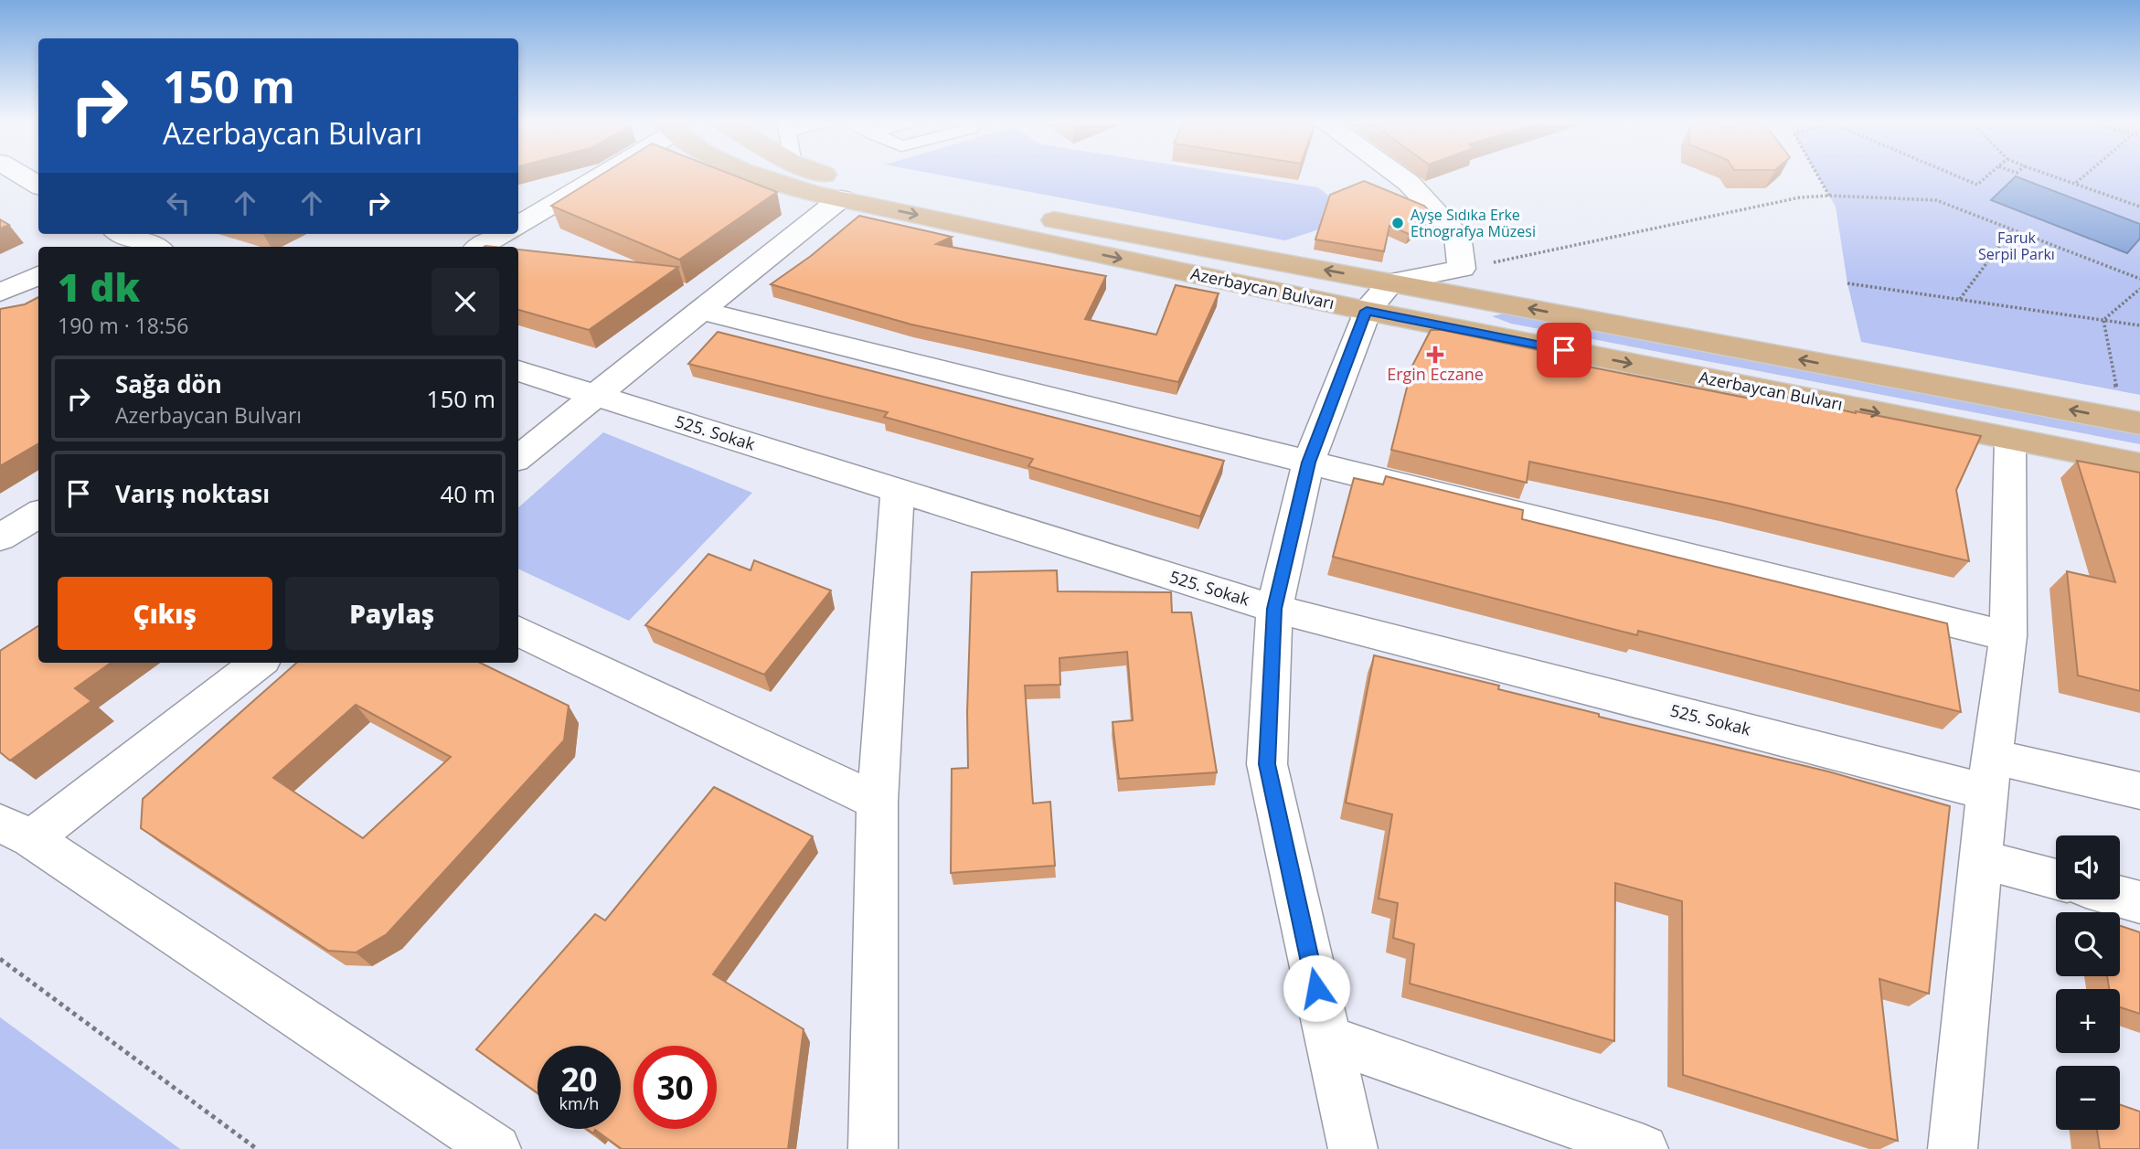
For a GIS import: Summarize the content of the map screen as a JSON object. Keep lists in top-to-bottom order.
{
  "streets": {
    "main road": ["Azerbaycan Bulvarı"],
    "street": ["525. Sokak"]
  },
  "parks": ["Faruk Serpil Parkı"],
  "places": {
    "other": ["Ayşe Sıdıka Erke Etnografya Müzesi"],
    "health": ["Ergin Eczane"]
  },
  "page": {
    "turn": ["150 m", "Azerbaycan Bulvarı"],
    "heading": ["1 dk", "190 m · 18:56"],
    "list": [
      {
        "name": "Sağa dön",
        "note": "Azerbaycan Bulvarı",
        "value": "150 m"
      },
      {
        "name": "Varış noktası",
        "value": "40 m"
      }
    ],
    "buttons": ["Çıkış", "Paylaş"],
    "map_buttons": ["+", "−"],
    "speed": "20 km/h",
    "limit": "30"
  }
}
